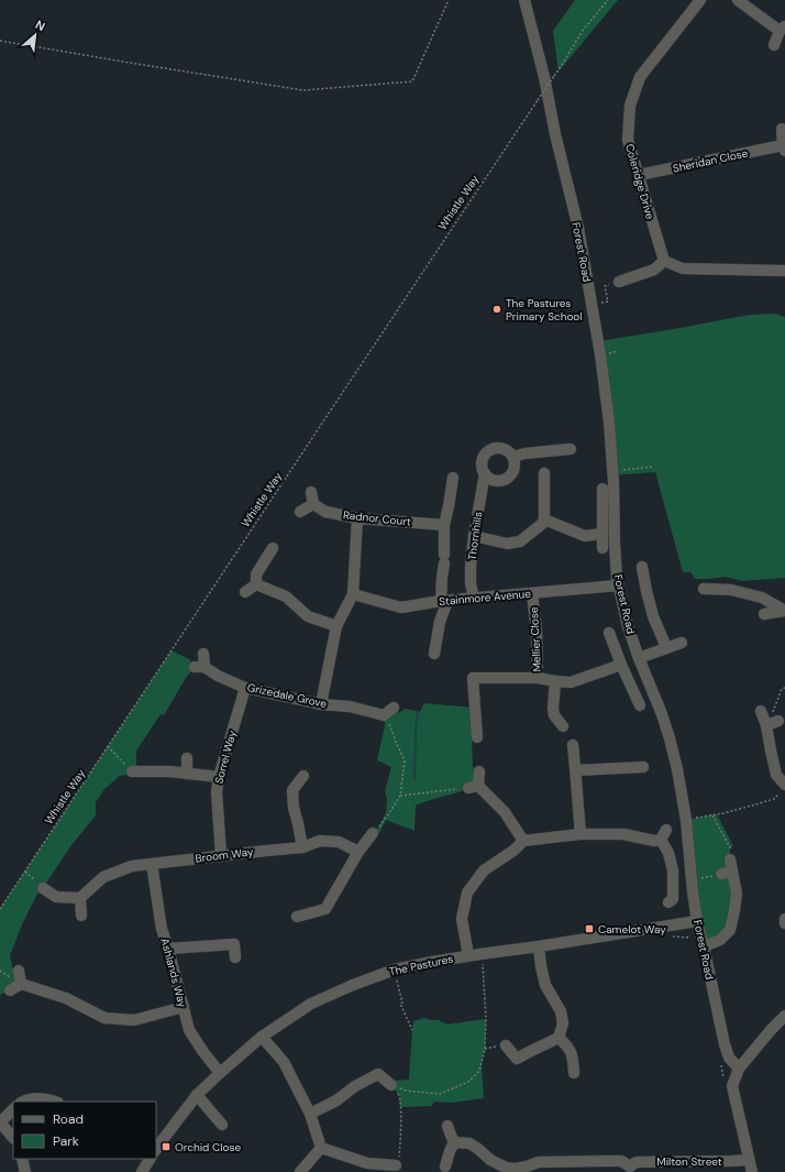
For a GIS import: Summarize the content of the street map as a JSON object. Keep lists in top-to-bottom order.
{
  "streets": {
    "street": [
      "Sheridan Close",
      "Coleridge Drive",
      "Forest Road",
      "Radnor Court",
      "Thornhills",
      "Stainmore Avenue",
      "Mellier Close",
      "Grizedale Grove",
      "Sorrel Way",
      "Broom Way",
      "The Pastures",
      "Ashlands Way",
      "Milton Street"
    ],
    "path": ["Whistle Way"]
  },
  "crossings": [
    ["Sheridan Close", "Coleridge Drive"],
    ["Forest Road", "Stainmore Avenue"],
    ["Forest Road", "The Pastures"],
    ["Thornhills", "Stainmore Avenue"],
    ["Stainmore Avenue", "Mellier Close"],
    ["Grizedale Grove", "Sorrel Way"],
    ["Sorrel Way", "Broom Way"],
    ["Broom Way", "Ashlands Way"],
    ["The Pastures", "Ashlands Way"]
  ],
  "places": {
    "other": ["The Pastures Primary School"],
    "transit": ["Camelot Way", "Orchid Close"]
  },
  "legend": ["Road", "Park"],
  "north": "top right"
}
